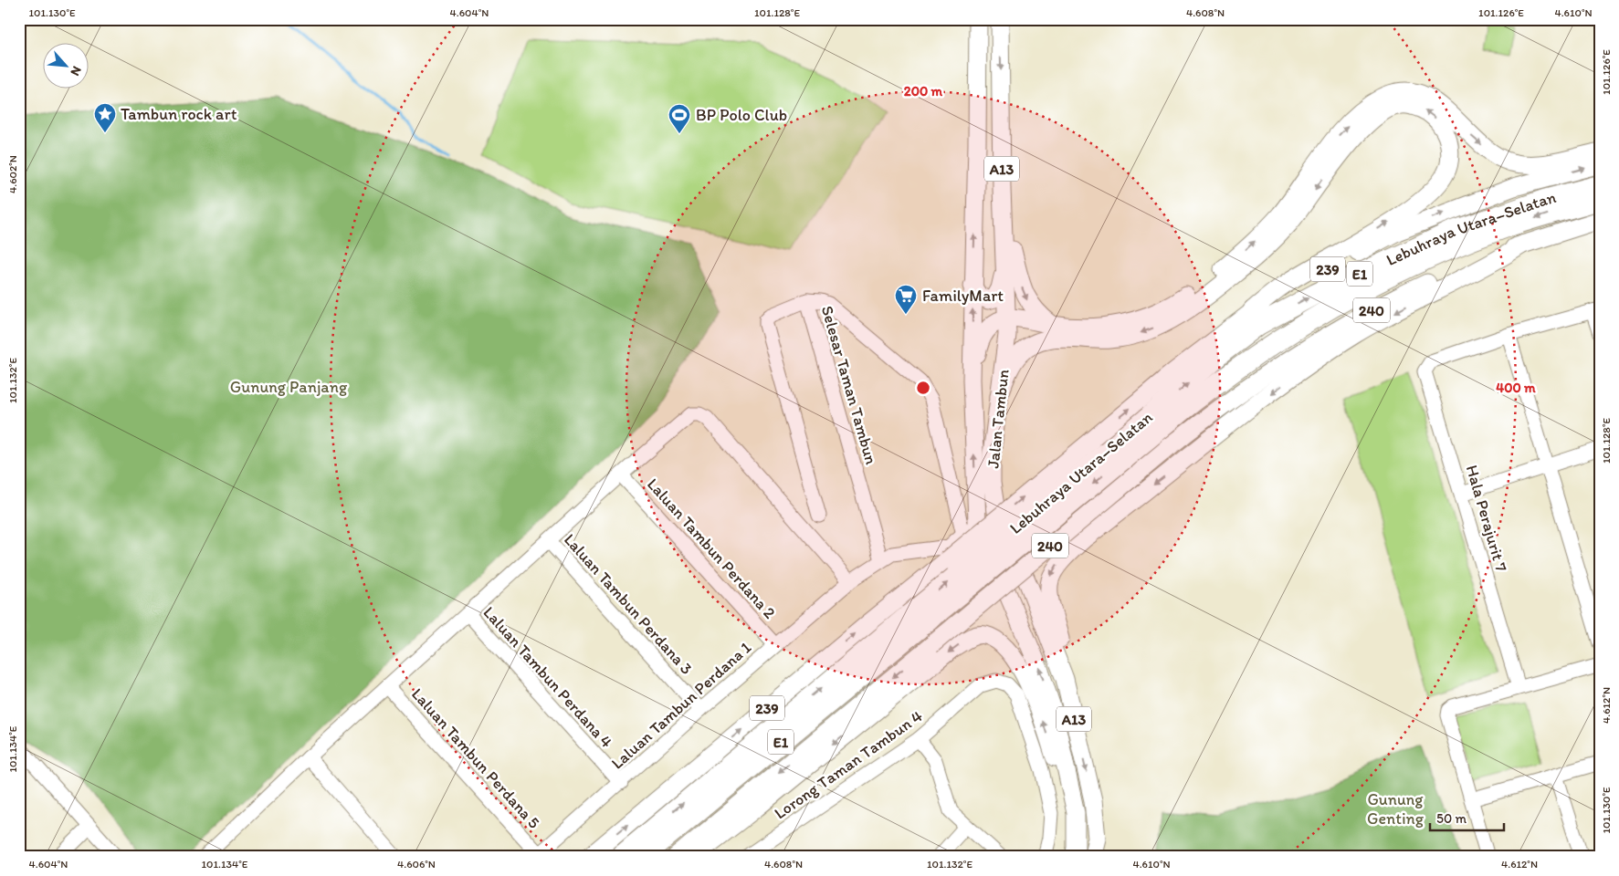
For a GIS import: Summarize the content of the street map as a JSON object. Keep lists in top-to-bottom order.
{
  "streets": {
    "highway": ["Lebuhraya Utara–Selatan", "E1"],
    "main road": [
      "A13",
      "239",
      "240",
      "Jalan Tambun"
    ],
    "street": [
      "Selesar Taman Tambun",
      "Hala Perajurit 7",
      "Laluan Tambun Perdana 2",
      "Laluan Tambun Perdana 3",
      "Laluan Tambun Perdana 4",
      "Laluan Tambun Perdana 1",
      "Laluan Tambun Perdana 5",
      "Lorong Taman Tambun 4"
    ]
  },
  "crossings": [
    ["Lebuhraya Utara–Selatan", "240"],
    ["Selesar Taman Tambun", "Laluan Tambun Perdana 1"],
    ["Jalan Tambun", "Laluan Tambun Perdana 1"],
    ["Laluan Tambun Perdana 2", "Laluan Tambun Perdana 1"],
    ["Laluan Tambun Perdana 3", "Laluan Tambun Perdana 1"],
    ["Laluan Tambun Perdana 4", "Laluan Tambun Perdana 1"],
    ["Laluan Tambun Perdana 1", "Laluan Tambun Perdana 5"]
  ],
  "parks": ["Gunung Panjang", "Gunung Genting"],
  "places": {
    "place": ["Tambun rock art"],
    "sports": ["BP Polo Club"],
    "supermarket": ["FamilyMart"]
  },
  "scale_bar": "50 m",
  "north": "bottom right",
  "coordinates": [
    "101.130°E",
    "4.604°N",
    "101.128°E",
    "4.608°N",
    "101.126°E",
    "4.610°N",
    "4.602°N",
    "101.132°E",
    "4.612°N",
    "101.134°E",
    "4.606°N"
  ],
  "rings": ["200 m", "400 m"]
}
